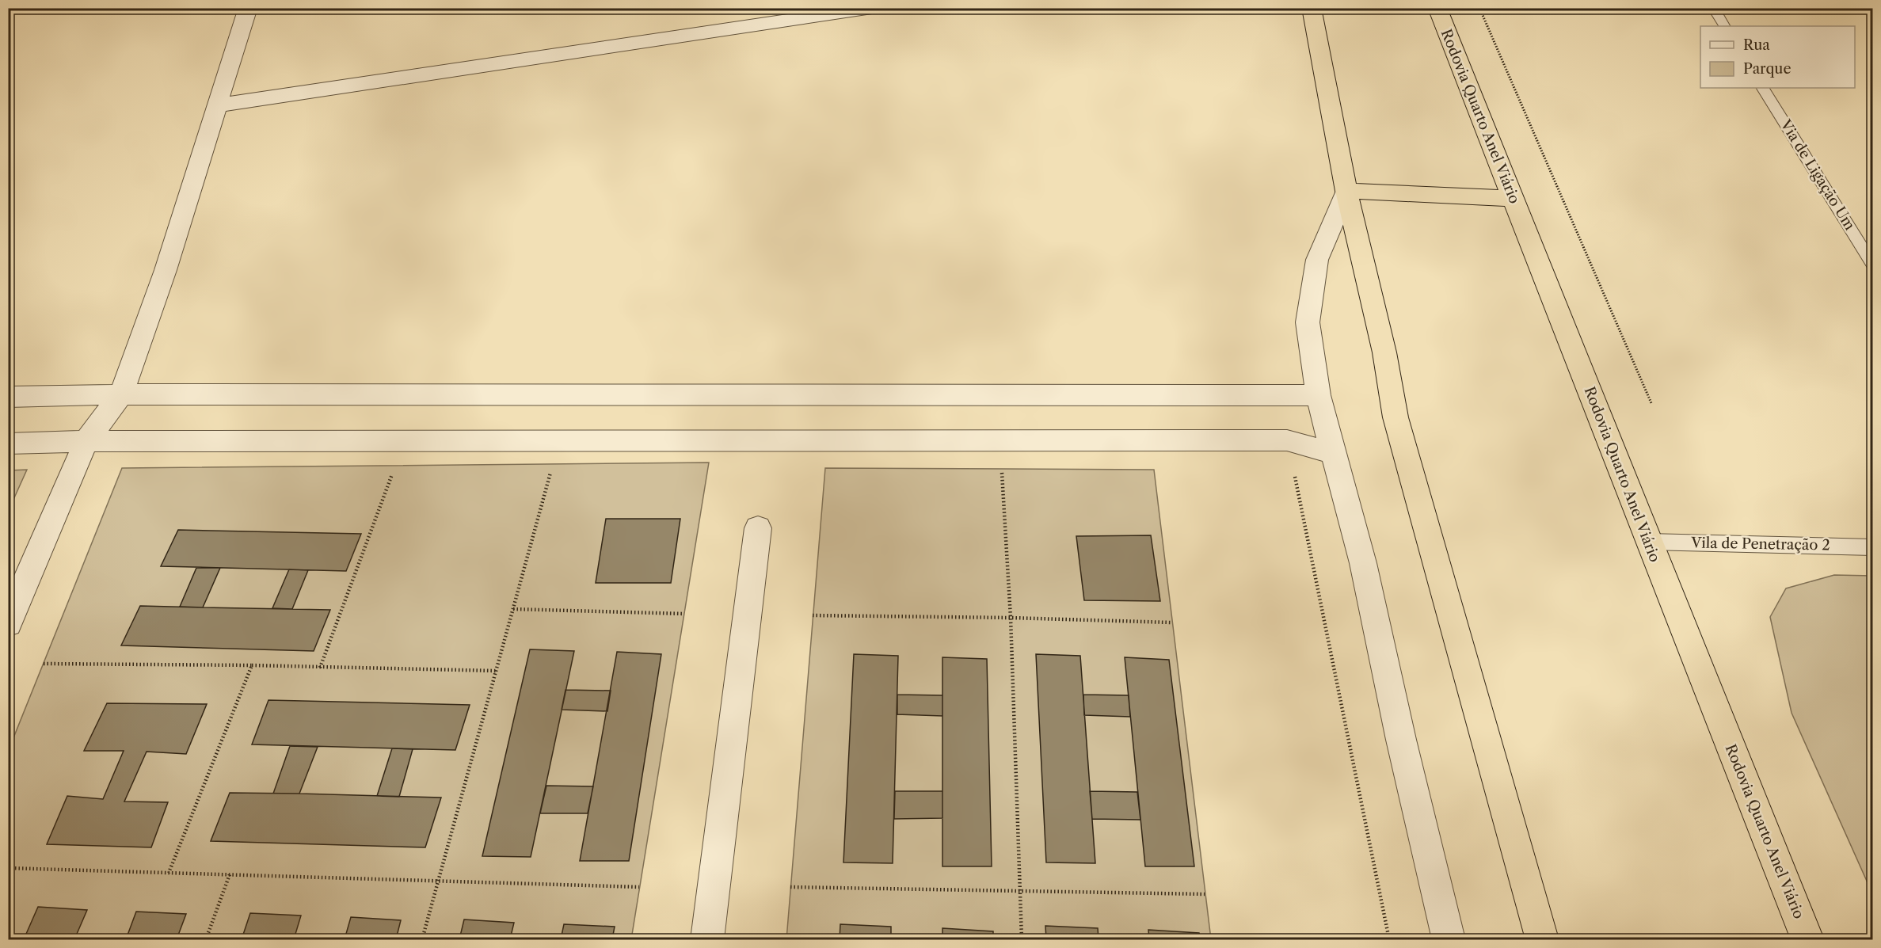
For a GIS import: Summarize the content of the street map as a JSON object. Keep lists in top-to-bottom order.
{
  "streets": {
    "highway": ["Rodovia Quarto Anel Viário"],
    "lane": ["Via de Ligação Um", "Vila de Penetração 2"]
  },
  "crossings": [
    ["Rodovia Quarto Anel Viário", "Vila de Penetração 2"]
  ],
  "legend": ["Rua", "Parque"]
}
